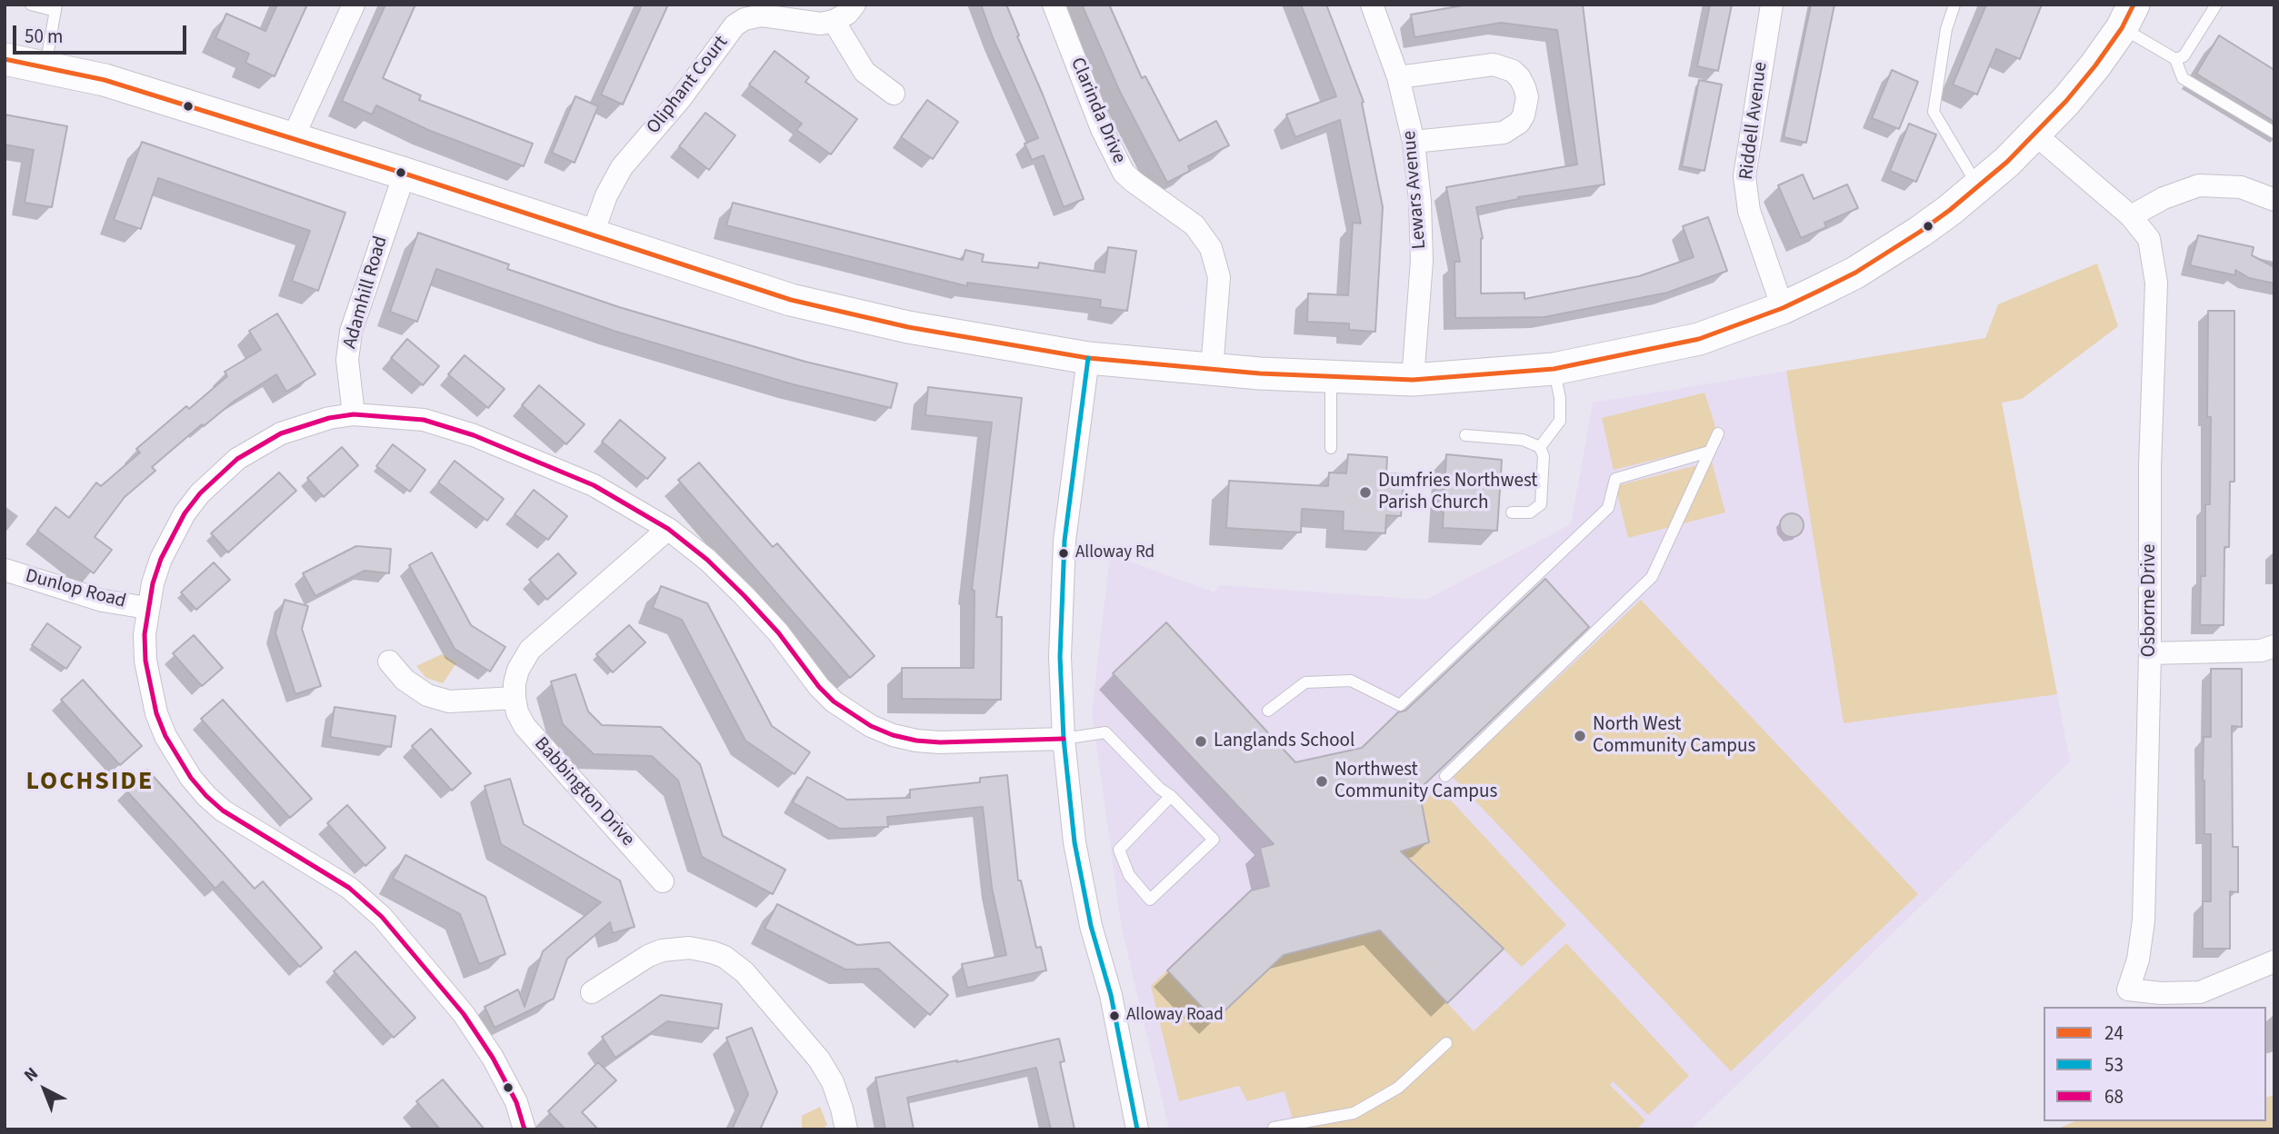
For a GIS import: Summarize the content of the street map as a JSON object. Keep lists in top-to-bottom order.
{
  "streets": {
    "street": [
      "Oliphant Court",
      "Clarinda Drive",
      "Riddell Avenue",
      "Lewars Avenue",
      "Adamhill Road",
      "Dunlop Road",
      "Osborne Drive",
      "Babbington Drive"
    ]
  },
  "districts": ["LOCHSIDE"],
  "places": [
    "Dumfries Northwest Parish Church",
    "Alloway Rd",
    "North West Community Campus",
    "Langlands School",
    "Northwest Community Campus",
    "Alloway Road"
  ],
  "lines": ["transit line 24", "transit line 53", "transit line 68"],
  "legend": ["24", "53", "68"],
  "scale_bar": "50 m",
  "north": "top left"
}
